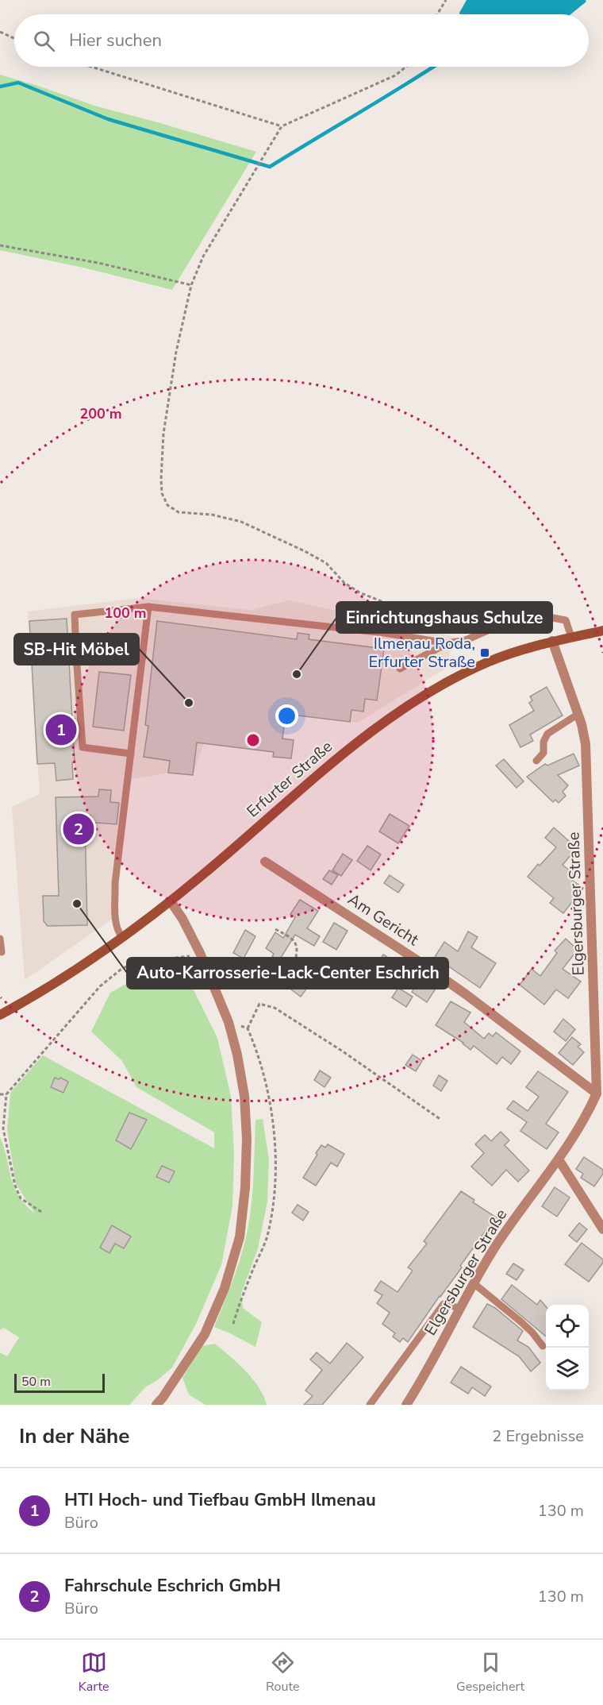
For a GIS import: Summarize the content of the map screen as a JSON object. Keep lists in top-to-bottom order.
{
  "streets": {
    "main road": ["Erfurter Straße"],
    "street": ["Elgersburger Straße", "Am Gericht"]
  },
  "crossings": [
    ["Erfurter Straße", "Elgersburger Straße"],
    ["Elgersburger Straße", "Am Gericht"]
  ],
  "places": {
    "transit": ["Ilmenau Roda, Erfurter Straße"],
    "other": ["Einrichtungshaus Schulze", "SB-Hit Möbel", "Auto-Karrosserie-Lack-Center Eschrich"]
  },
  "scale_bar": "50 m",
  "page": {
    "search": "Hier suchen",
    "pins": ["1", "2"],
    "scale": "50 m",
    "heading": ["In der Nähe", "2 Ergebnisse"],
    "list": [
      {
        "mark": "1",
        "name": "HTI Hoch- und Tiefbau GmbH Ilmenau",
        "note": "Büro",
        "value": "130 m"
      },
      {
        "mark": "2",
        "name": "Fahrschule Eschrich GmbH",
        "note": "Büro",
        "value": "130 m"
      }
    ],
    "nav": ["Karte", "Route", "Gespeichert"]
  },
  "rings": ["200 m", "100 m"]
}
